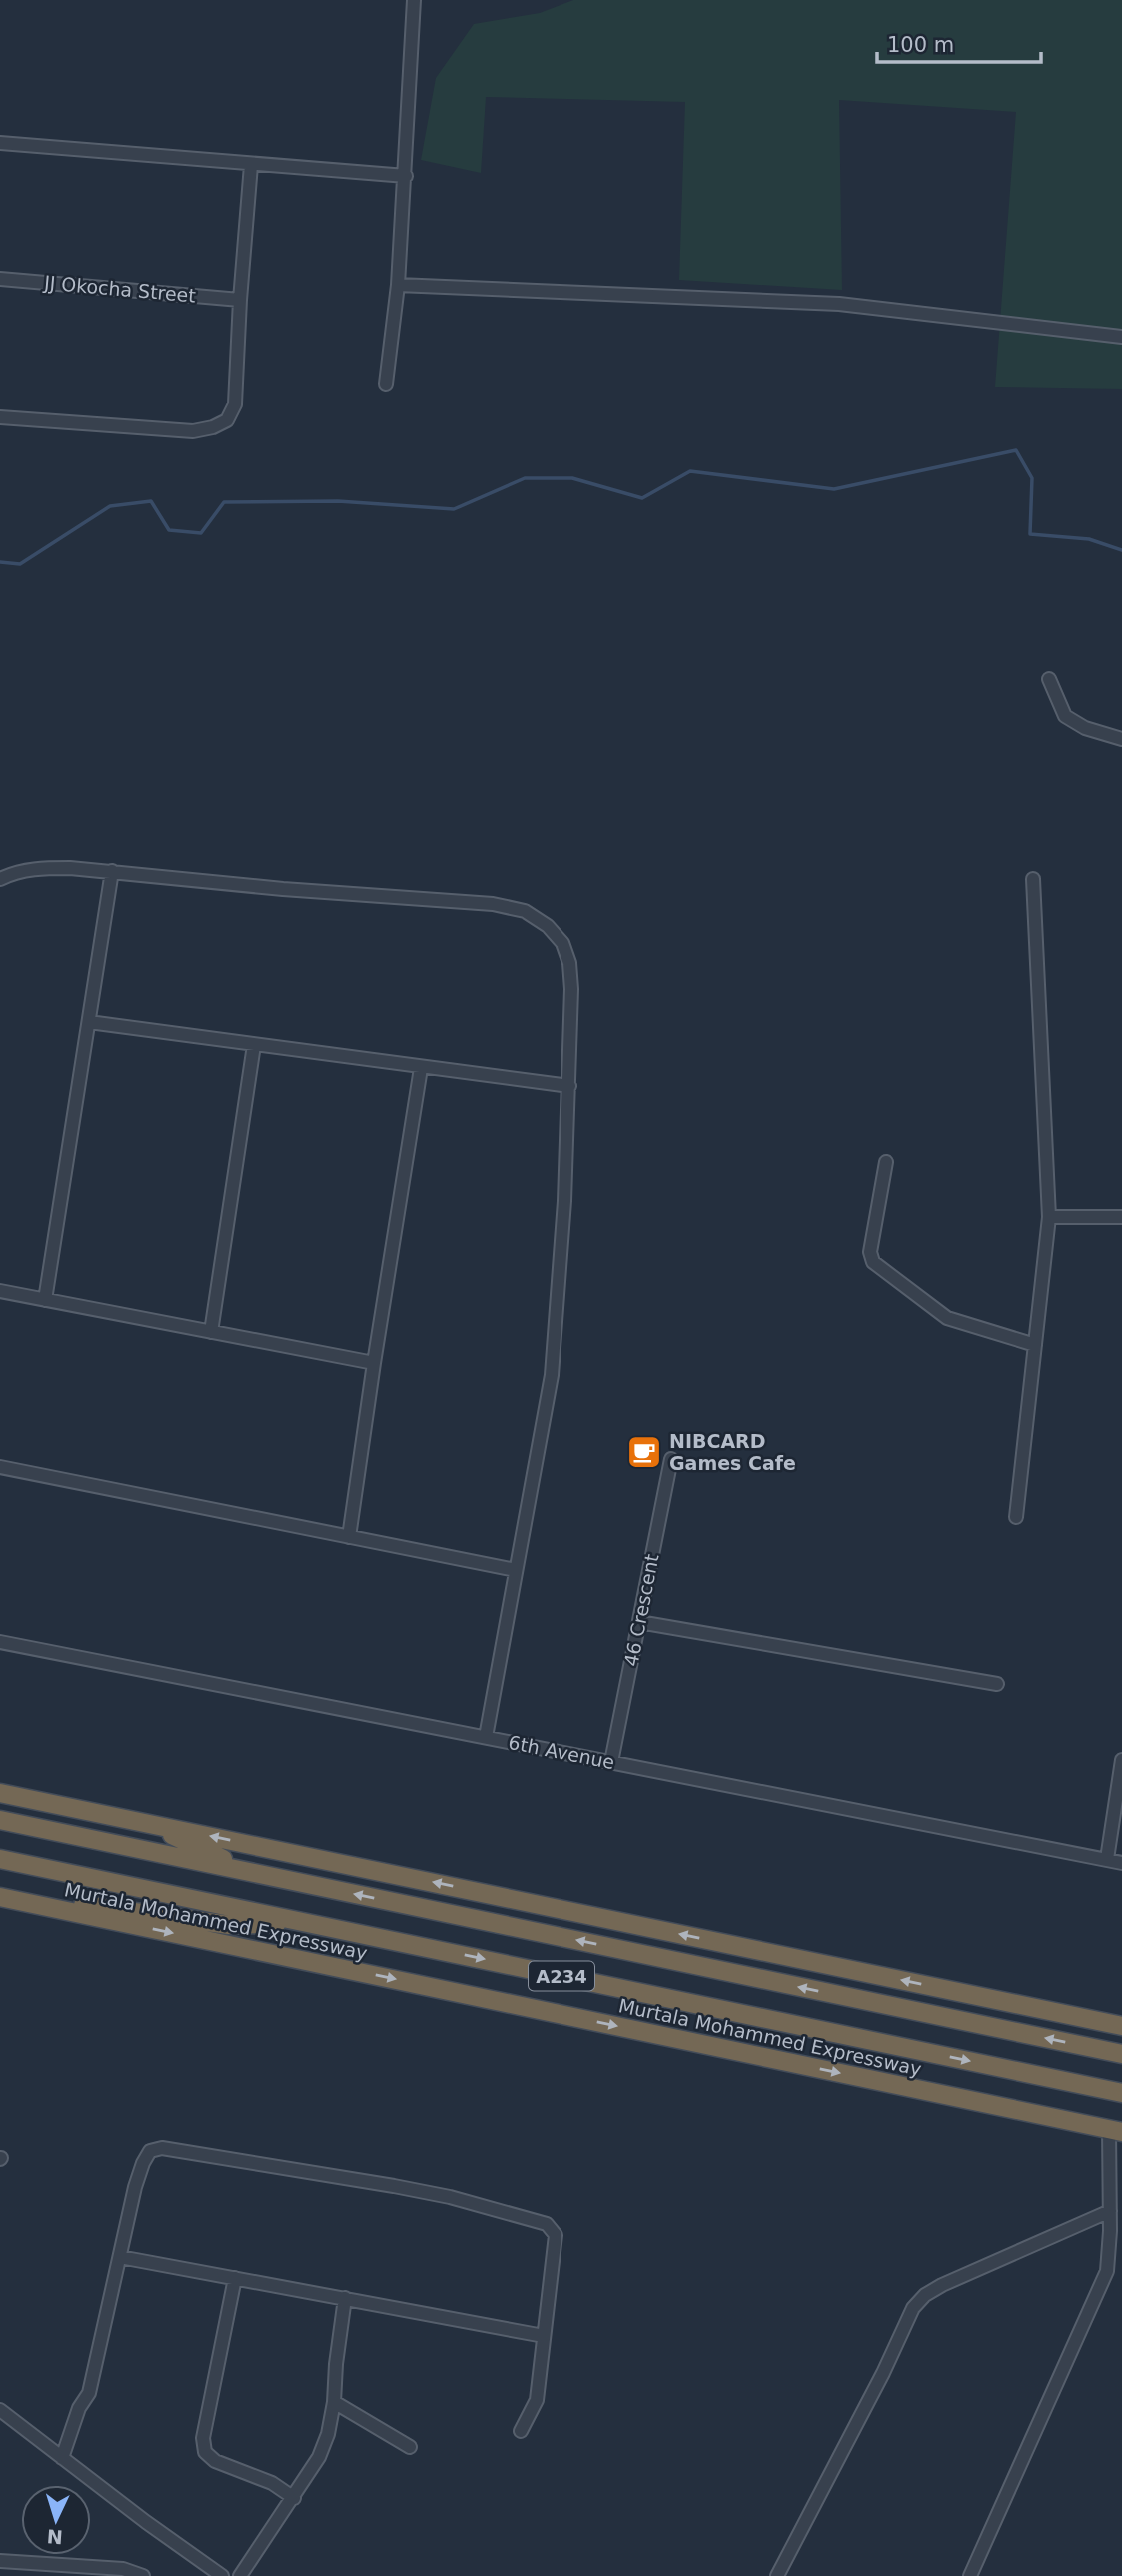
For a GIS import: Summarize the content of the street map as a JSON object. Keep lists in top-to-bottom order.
{
  "streets": {
    "highway": ["Murtala Mohammed Expressway", "A234"],
    "street": ["JJ Okocha Street", "46 Crescent", "6th Avenue"]
  },
  "crossings": [
    ["46 Crescent", "6th Avenue"]
  ],
  "places": {
    "cafe": ["NIBCARD Games Cafe"]
  },
  "scale_bar": "100 m",
  "north": "bottom"
}
